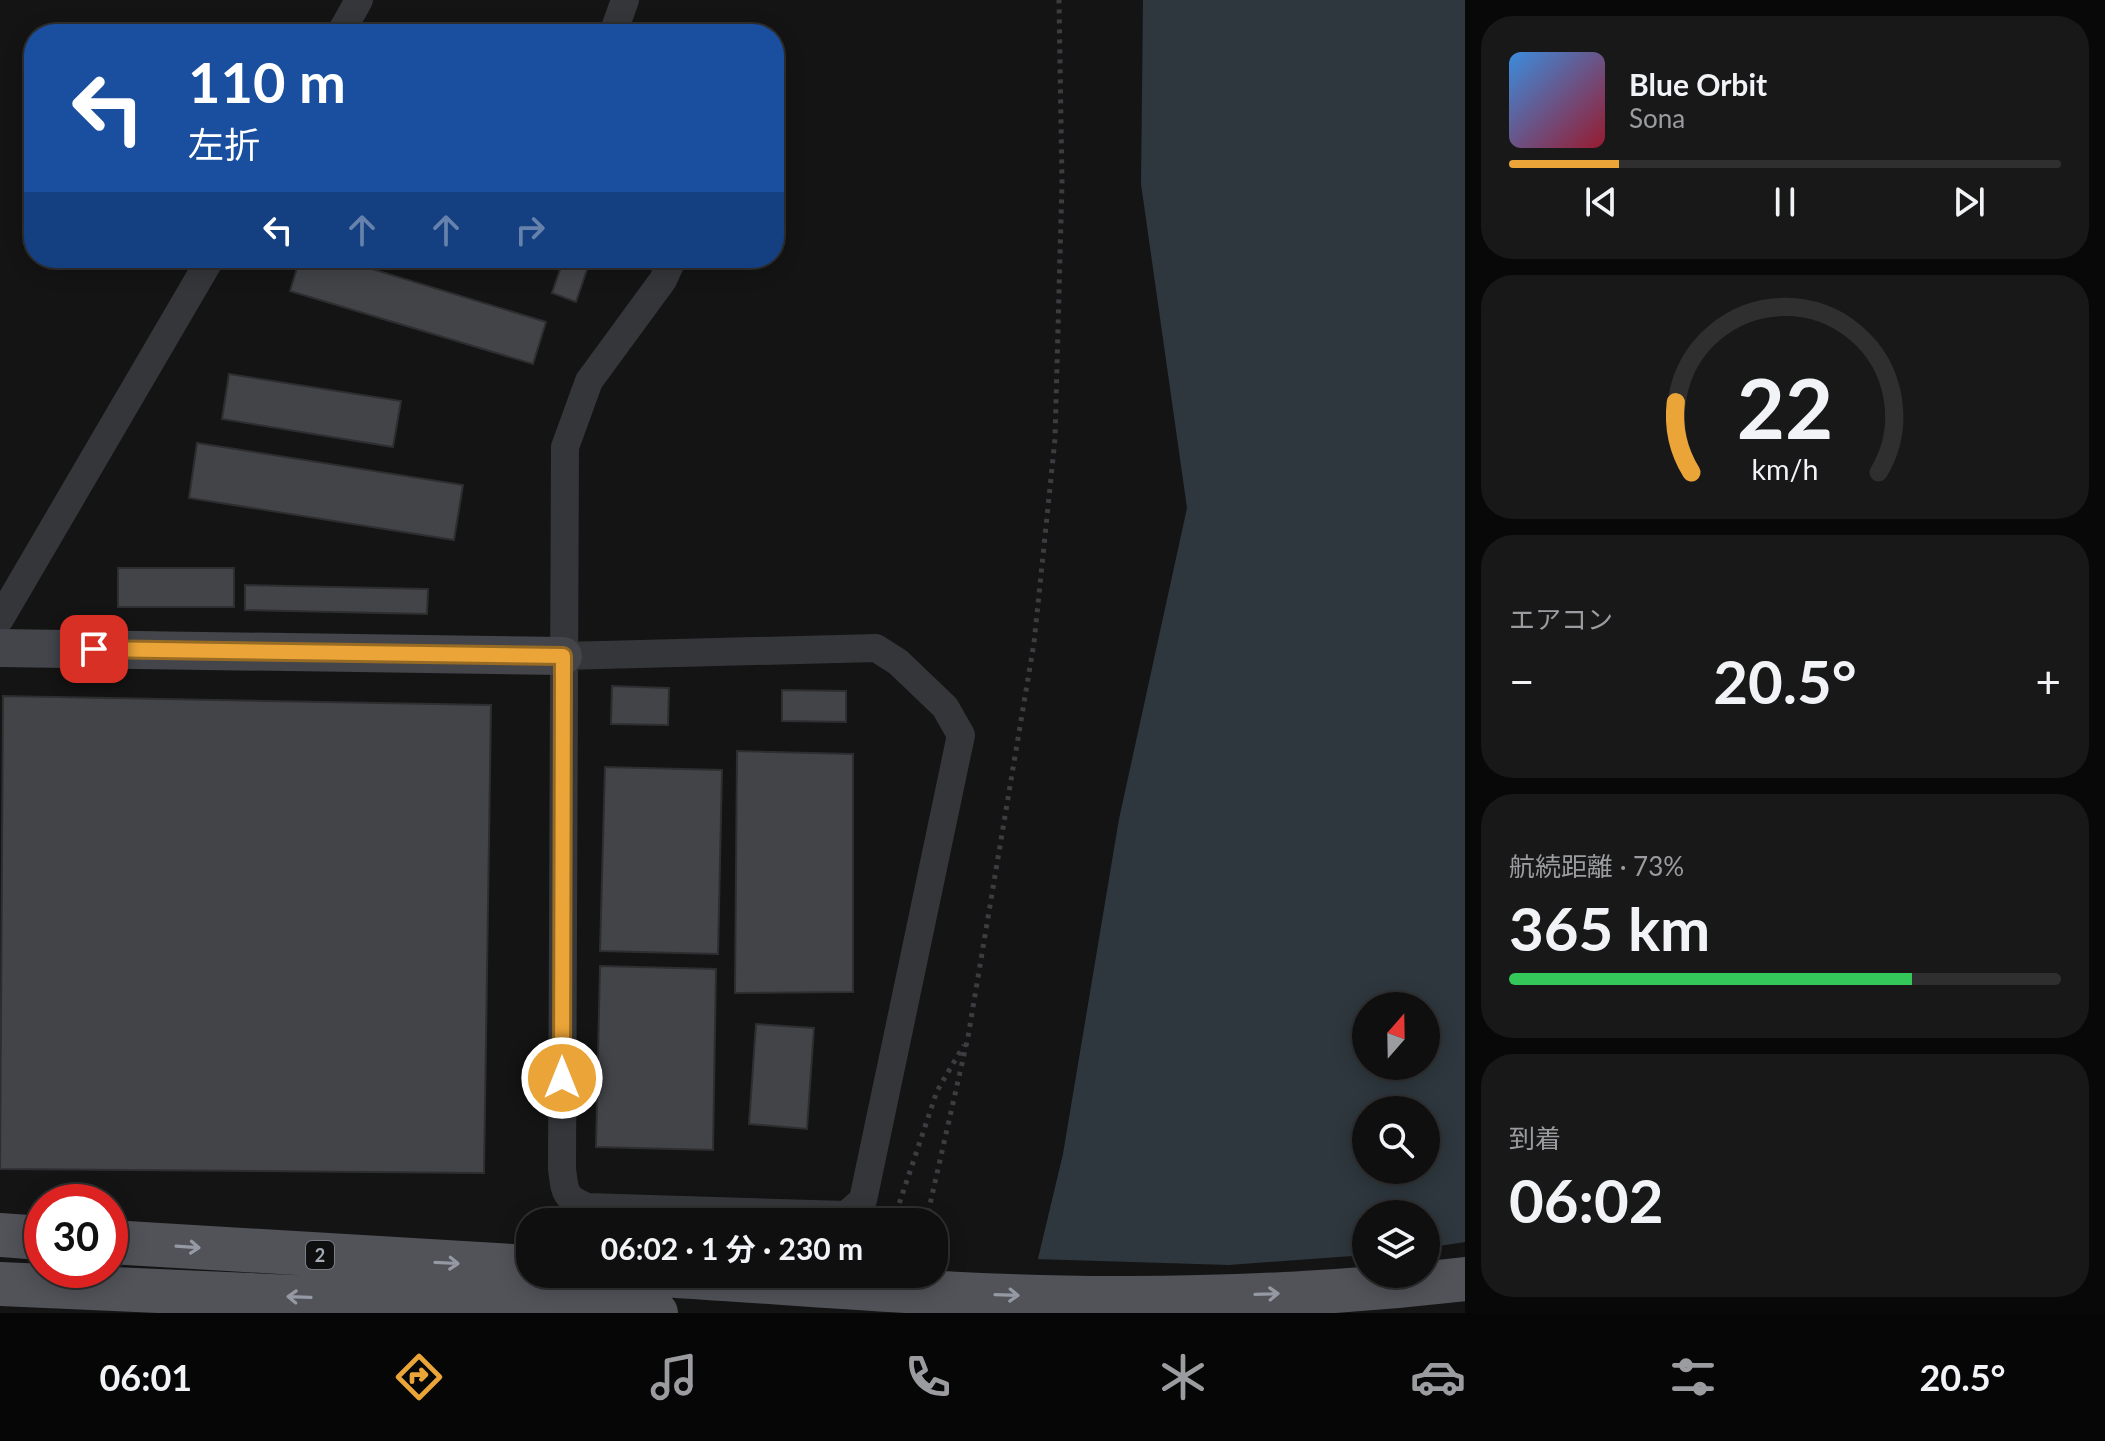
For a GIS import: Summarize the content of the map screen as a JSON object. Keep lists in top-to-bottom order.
{
  "streets": {
    "main road": ["2"]
  },
  "north": "top",
  "page": {
    "turn": ["110 m", "左折"],
    "song": ["Blue Orbit", "Sona"],
    "tile": [
      "エアコン",
      ["航続距離 · 73%", "365 km"],
      ["到着", "06:02"]
    ],
    "heat": ["−", "20.5°", "+"],
    "limit": "30",
    "trip": "06:02 · 1 分 · 230 m",
    "tabs": ["06:01", "20.5°"],
    "gauge": ["22", "km/h"]
  }
}
